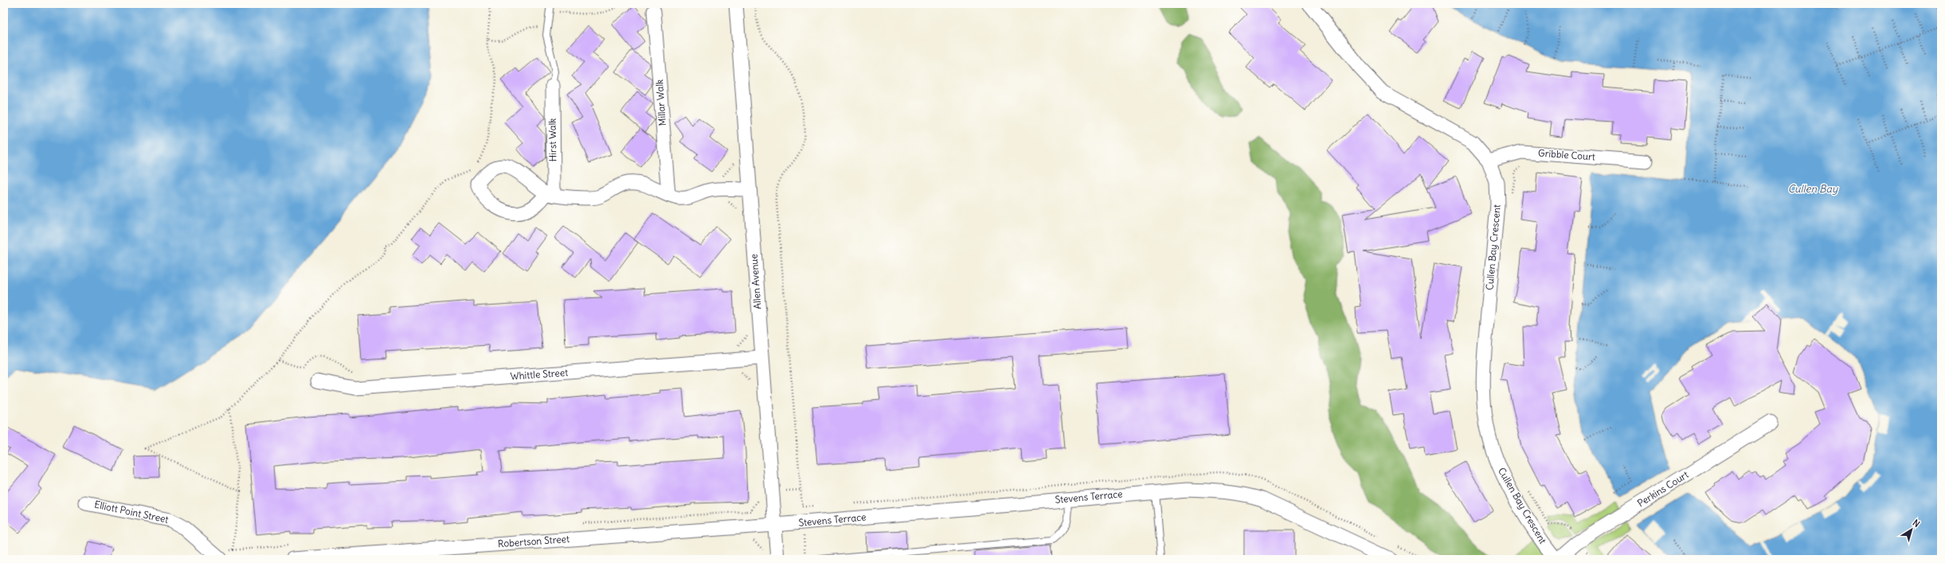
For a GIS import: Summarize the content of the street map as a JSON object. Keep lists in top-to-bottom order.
{
  "streets": {
    "street": [
      "Millar Walk",
      "Hirst Walk",
      "Gribble Court",
      "Cullen Bay Crescent",
      "Allen Avenue",
      "Whittle Street",
      "Perkins Court",
      "Stevens Terrace",
      "Elliott Point Street",
      "Robertson Street"
    ]
  },
  "crossings": [
    ["Gribble Court", "Cullen Bay Crescent"],
    ["Allen Avenue", "Whittle Street"],
    ["Allen Avenue", "Stevens Terrace"],
    ["Allen Avenue", "Robertson Street"],
    ["Stevens Terrace", "Robertson Street"]
  ],
  "water": ["Cullen Bay"],
  "north": "top right"
}
